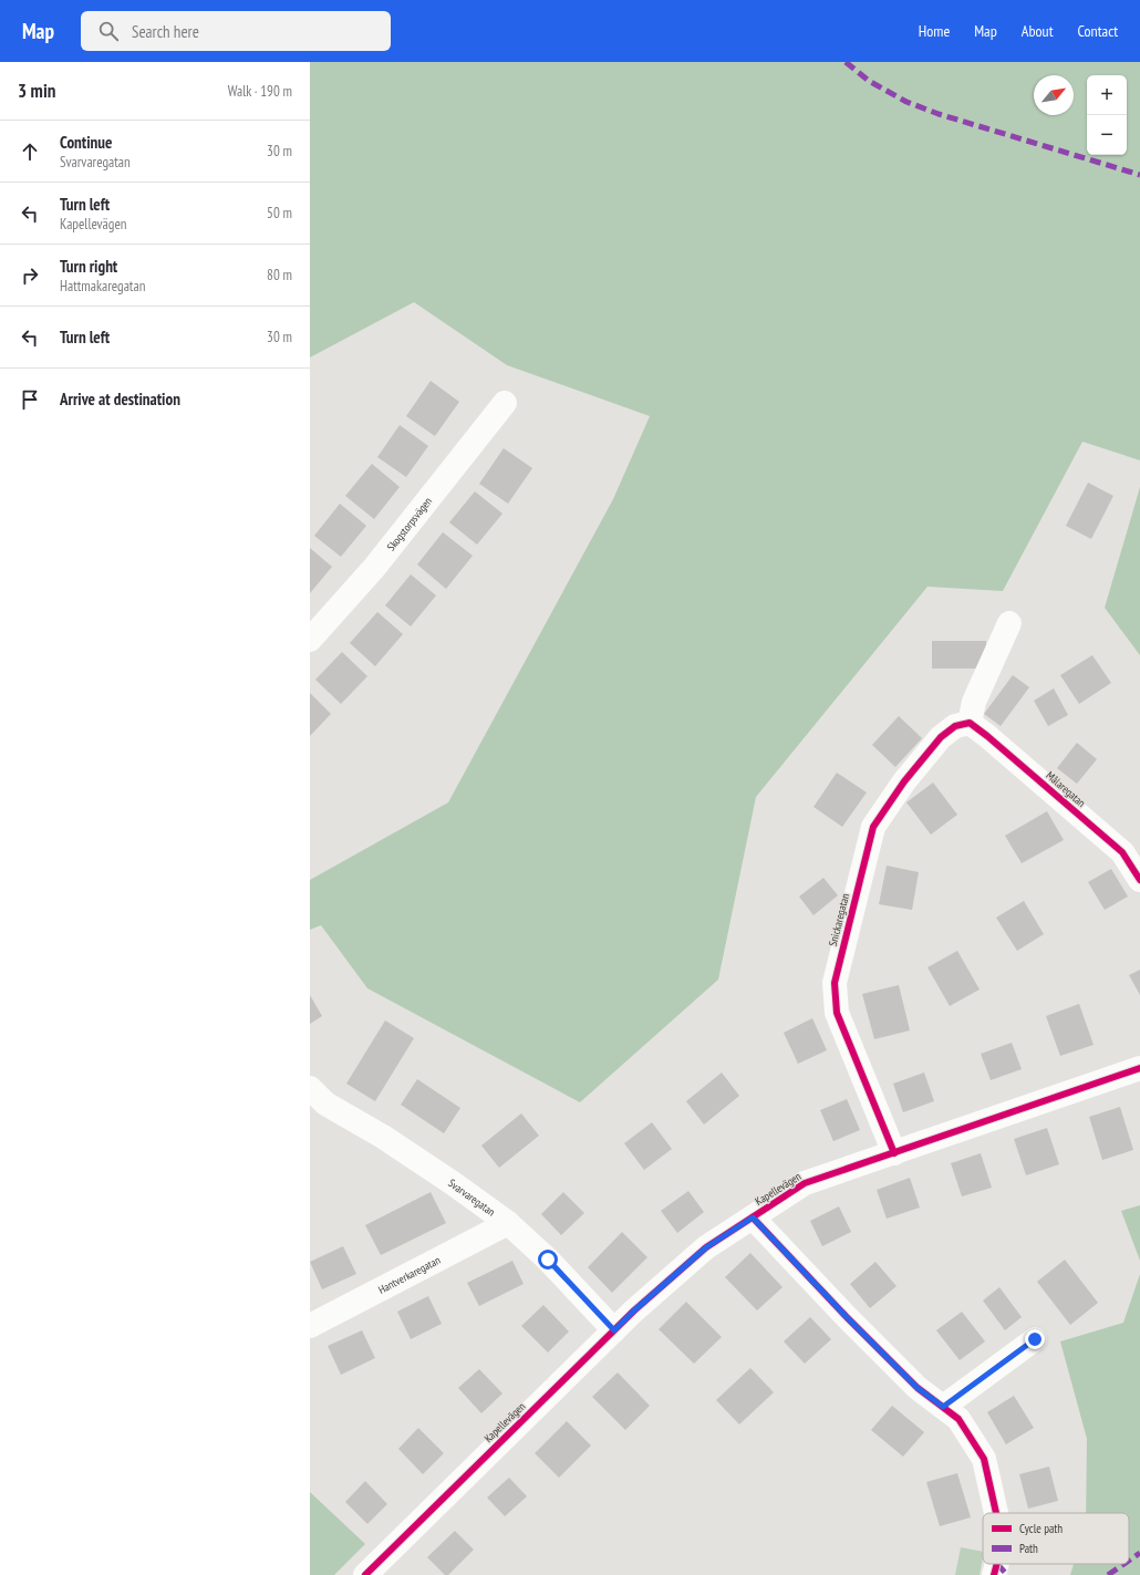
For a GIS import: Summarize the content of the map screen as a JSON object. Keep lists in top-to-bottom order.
{
  "streets": {
    "street": [
      "Skogstorpsvägen",
      "Målaregatan",
      "Snickaregatan",
      "Kapellevägen",
      "Svarvaregatan",
      "Hantverkaregatan"
    ]
  },
  "crossings": [
    ["Målaregatan", "Snickaregatan"],
    ["Snickaregatan", "Kapellevägen"],
    ["Kapellevägen", "Svarvaregatan"],
    ["Svarvaregatan", "Hantverkaregatan"]
  ],
  "legend": ["Cycle path", "Path"],
  "north": "top right",
  "page": {
    "header": "Map",
    "search": "Search here",
    "nav": [
      "Home",
      "Map",
      "About",
      "Contact"
    ],
    "heading": ["3 min", "Walk · 190 m"],
    "map_buttons": ["+", "−"],
    "list": [
      ["Continue", "Svarvaregatan", "30 m"],
      ["Turn left", "Kapellevägen", "50 m"],
      ["Turn right", "Hattmakaregatan", "80 m"],
      ["Turn left", "30 m"],
      "Arrive at destination"
    ]
  }
}
